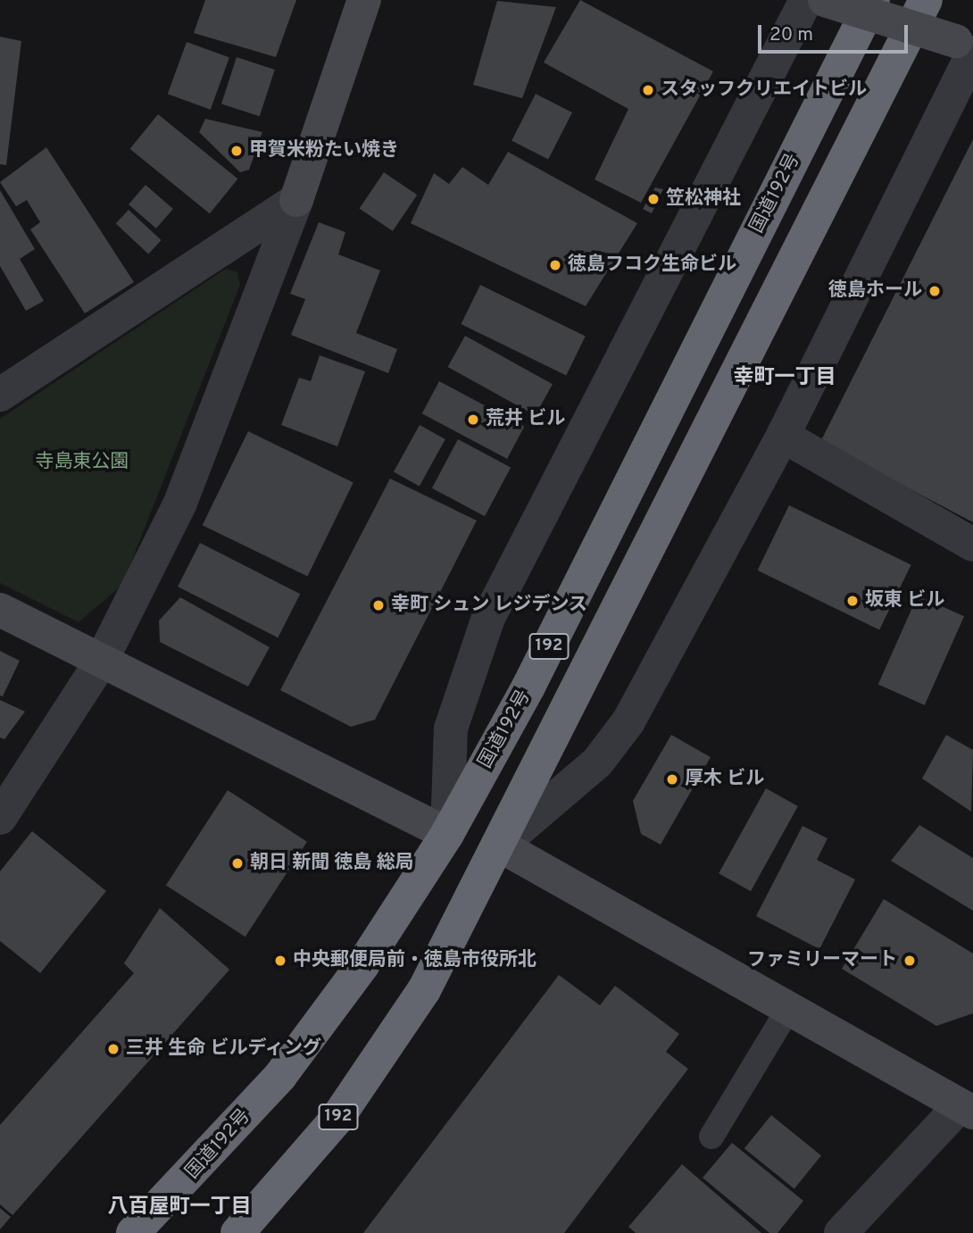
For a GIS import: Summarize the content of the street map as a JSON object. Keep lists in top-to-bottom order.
{
  "streets": {
    "highway": ["国道192号", "192"]
  },
  "districts": ["幸町一丁目", "八百屋町一丁目"],
  "parks": ["寺島東公園"],
  "places": [
    "スタッフクリエイトビル",
    "甲賀米粉たい焼き",
    "笠松神社",
    "徳島フコク生命ビル",
    "徳島ホール",
    "荒井 ビル",
    "坂東 ビル",
    "幸町 シュン レジデンス",
    "厚木 ビル",
    "朝日 新聞 徳島 総局",
    "中央郵便局前・徳島市役所北",
    "ファミリーマート",
    "三井 生命 ビルディング"
  ],
  "scale_bar": "20 m"
}
